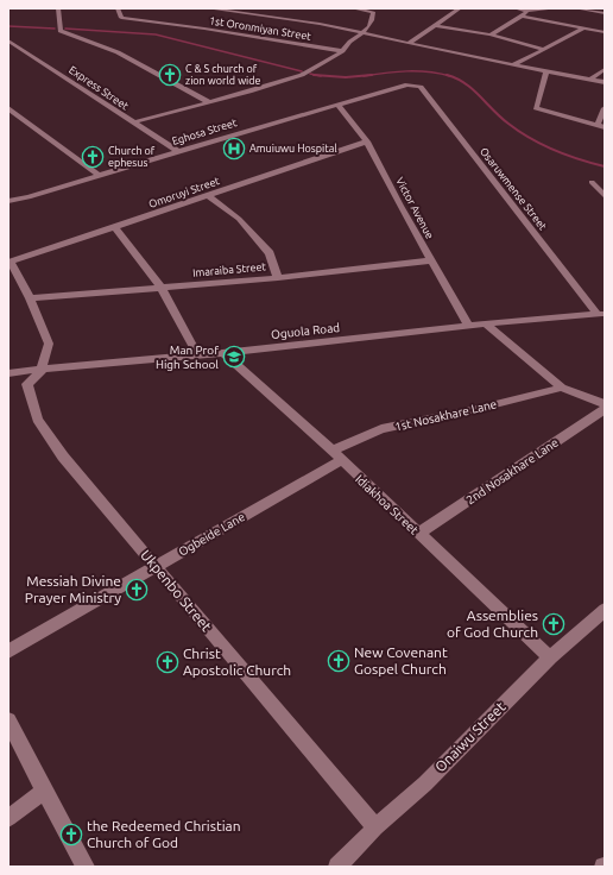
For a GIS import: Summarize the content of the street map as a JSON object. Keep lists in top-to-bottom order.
{
  "streets": {
    "street": [
      "1st Oronmiyan Street",
      "Express Street",
      "Eghosa Street",
      "Osaruwmense Street",
      "Omoruyi Street",
      "Victor Avenue",
      "Imaraiba Street",
      "Oguola Road",
      "1st Nosakhare Lane",
      "2nd Nosakhare Lane",
      "Idiakhoa Street",
      "Ogbeide Lane",
      "Ukpenbo Street",
      "Onaiwu Street"
    ]
  },
  "crossings": [
    ["Express Street", "Eghosa Street"],
    ["Eghosa Street", "Osaruwmense Street"],
    ["Eghosa Street", "Victor Avenue"],
    ["Osaruwmense Street", "Oguola Road"],
    ["Omoruyi Street", "Victor Avenue"],
    ["Victor Avenue", "Imaraiba Street"],
    ["Victor Avenue", "Oguola Road"],
    ["Oguola Road", "Idiakhoa Street"],
    ["Oguola Road", "Ukpenbo Street"],
    ["1st Nosakhare Lane", "Idiakhoa Street"],
    ["1st Nosakhare Lane", "Ogbeide Lane"],
    ["2nd Nosakhare Lane", "Idiakhoa Street"],
    ["Idiakhoa Street", "Ogbeide Lane"],
    ["Idiakhoa Street", "Onaiwu Street"],
    ["Ogbeide Lane", "Ukpenbo Street"],
    ["Ukpenbo Street", "Onaiwu Street"]
  ],
  "places": {
    "church": [
      "C & S church of zion world wide",
      "Church of ephesus",
      "Messiah Divine Prayer Ministry",
      "Assemblies of God Church",
      "New Covenant Gospel Church",
      "Christ Apostolic Church",
      "the Redeemed Christian Church of God"
    ],
    "hospital": ["Amuiuwu Hospital"],
    "school or university": ["Man Prof High School"]
  }
}
